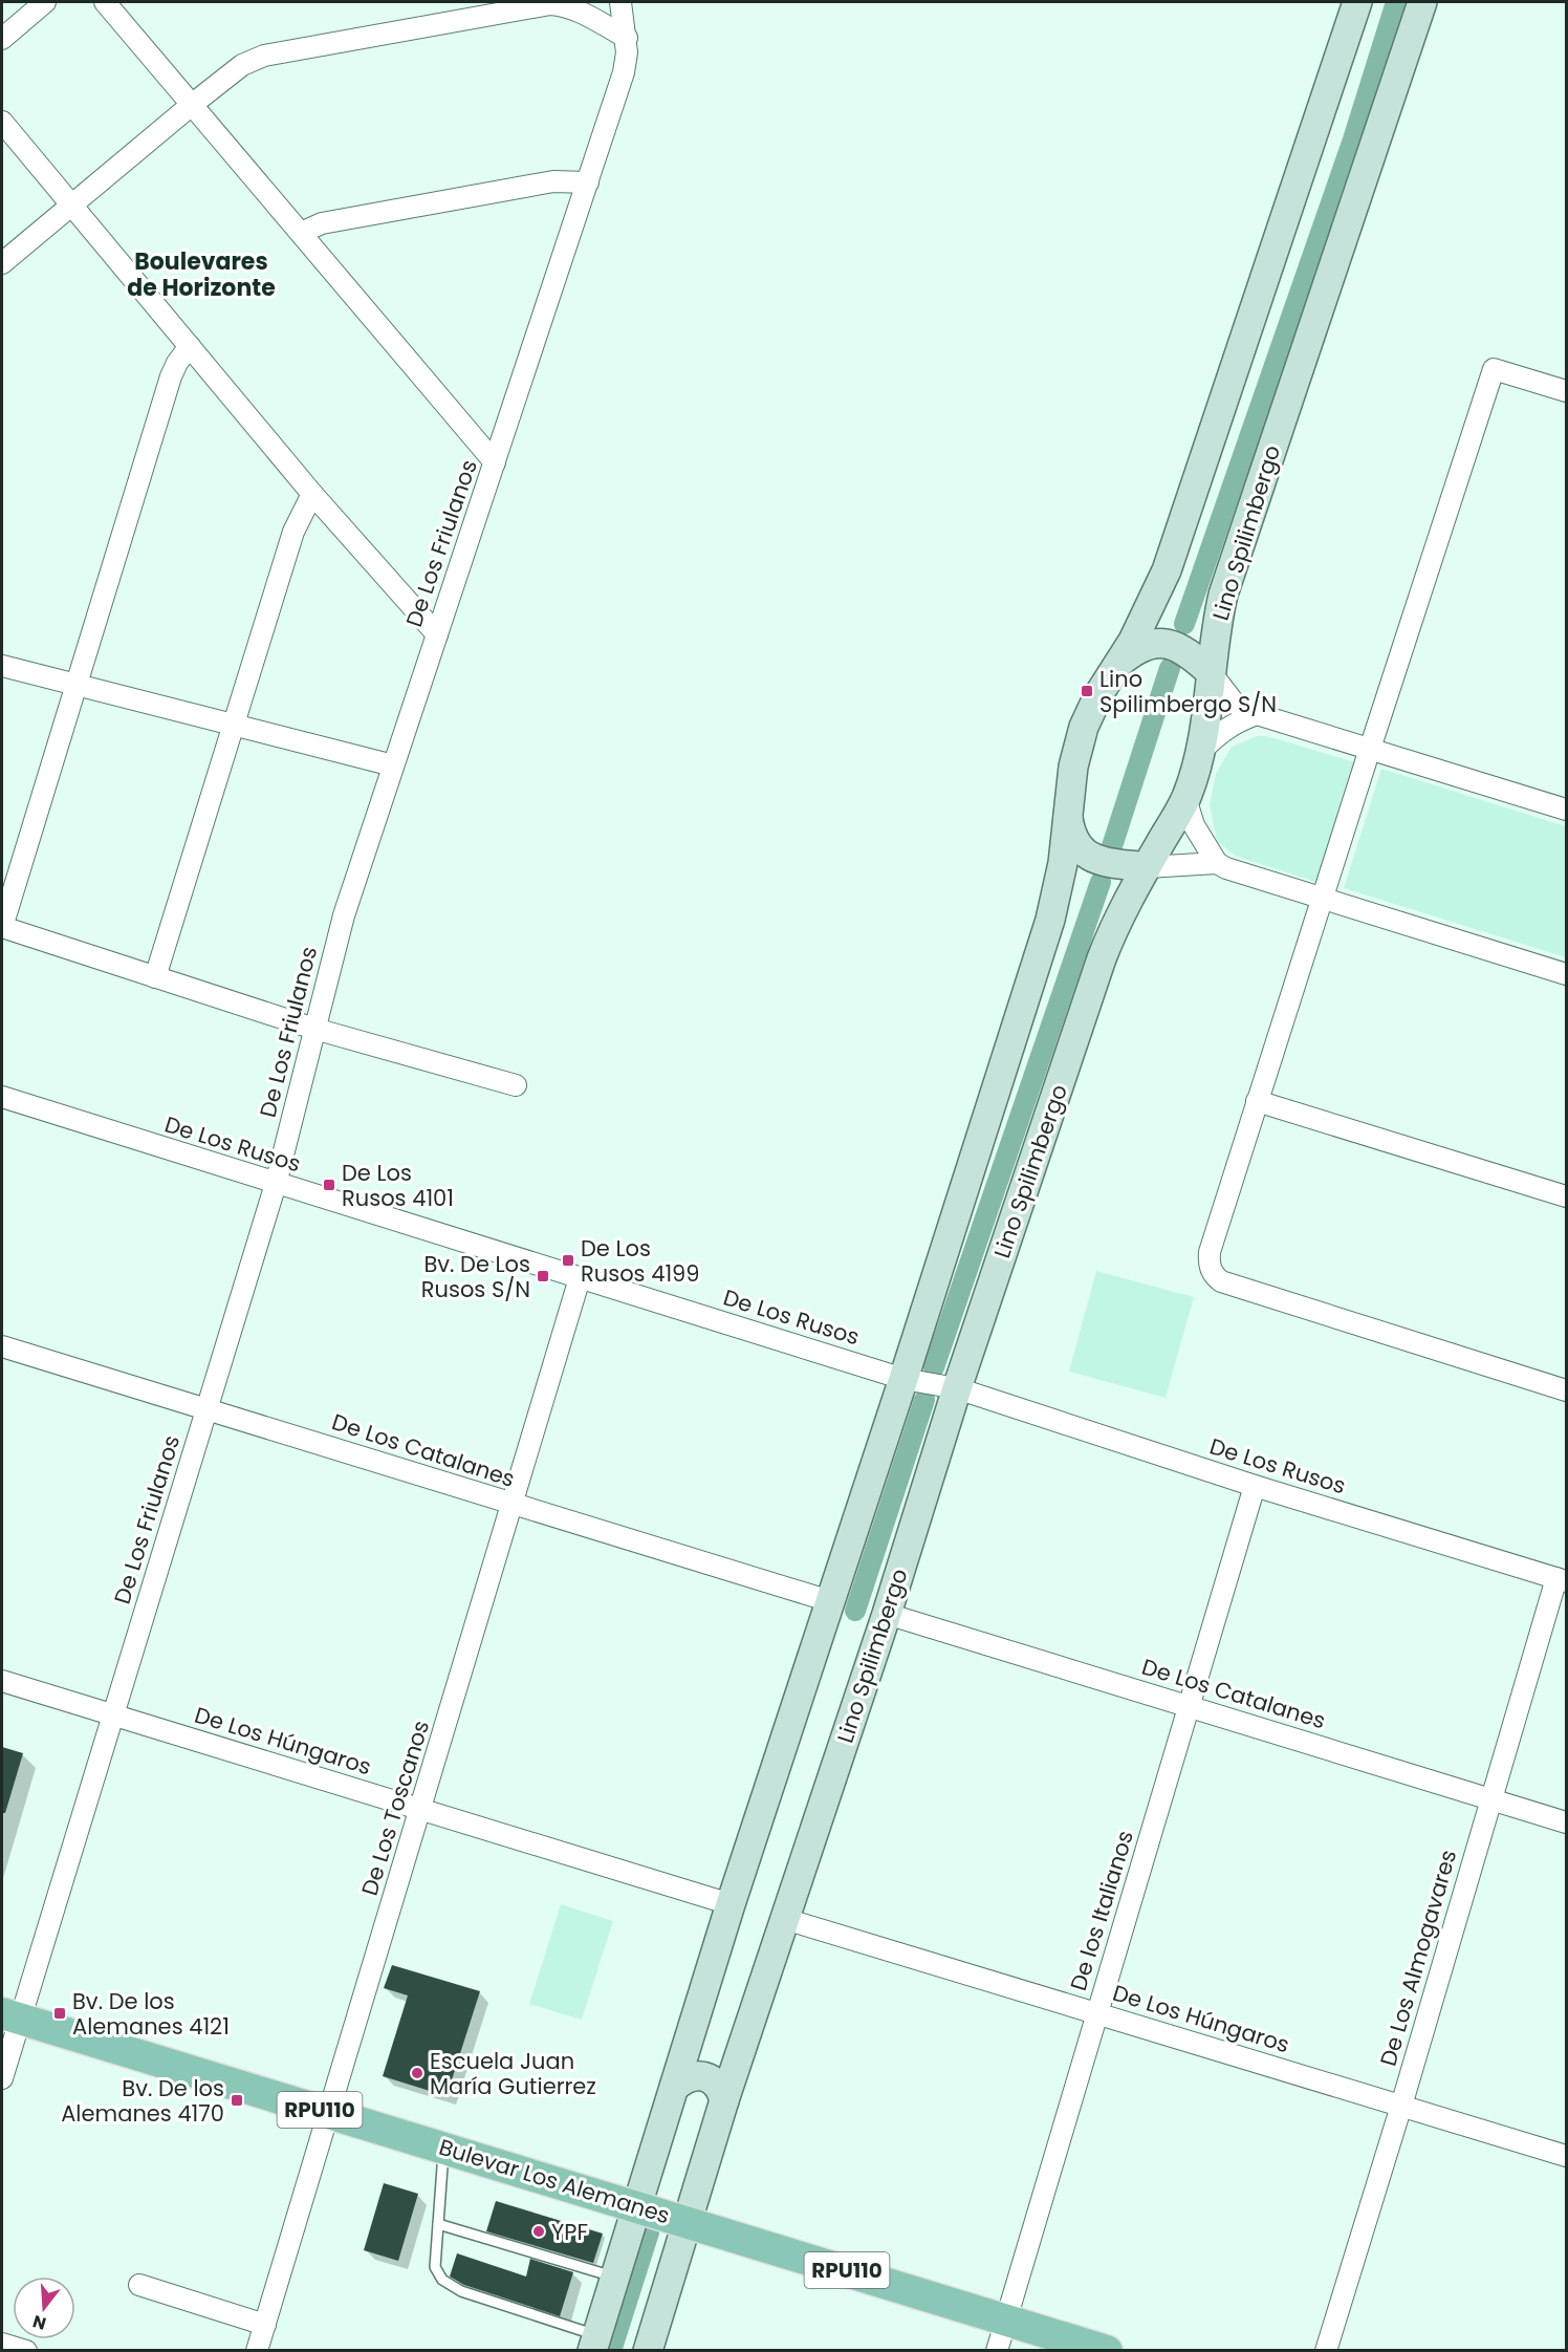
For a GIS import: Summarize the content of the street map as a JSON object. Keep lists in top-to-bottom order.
{
  "streets": {
    "main road": ["Lino Spilimbergo", "RPU110", "Bulevar Los Alemanes"],
    "street": [
      "De Los Friulanos",
      "De Los Rusos",
      "De Los Catalanes",
      "De Los Húngaros",
      "De Los Toscanos",
      "De los Italianos",
      "De Los Almogavares"
    ]
  },
  "crossings": [
    ["Lino Spilimbergo", "De Los Rusos"],
    ["Lino Spilimbergo", "De Los Catalanes"],
    ["Lino Spilimbergo", "De Los Húngaros"],
    ["Lino Spilimbergo", "Bulevar Los Alemanes"],
    ["De Los Friulanos", "De Los Rusos"],
    ["De Los Friulanos", "De Los Catalanes"],
    ["De Los Friulanos", "De Los Húngaros"],
    ["De Los Friulanos", "Bulevar Los Alemanes"],
    ["De Los Rusos", "De Los Toscanos"],
    ["De Los Rusos", "De los Italianos"],
    ["De Los Rusos", "De Los Almogavares"],
    ["De Los Catalanes", "De Los Toscanos"],
    ["De Los Catalanes", "De los Italianos"],
    ["De Los Catalanes", "De Los Almogavares"],
    ["De Los Húngaros", "De Los Toscanos"],
    ["De Los Húngaros", "De los Italianos"],
    ["De Los Húngaros", "De Los Almogavares"],
    ["De Los Toscanos", "Bulevar Los Alemanes"],
    ["De los Italianos", "Bulevar Los Alemanes"]
  ],
  "districts": ["Boulevares de Horizonte"],
  "places": {
    "transit": [
      "Lino Spilimbergo S/N",
      "De Los Rusos 4101",
      "De Los Rusos 4199",
      "Bv. De Los Rusos S/N",
      "Bv. De los Alemanes 4121",
      "Bv. De los Alemanes 4170"
    ],
    "other": ["Escuela Juan María Gutierrez", "YPF"]
  },
  "north": "bottom"
}
